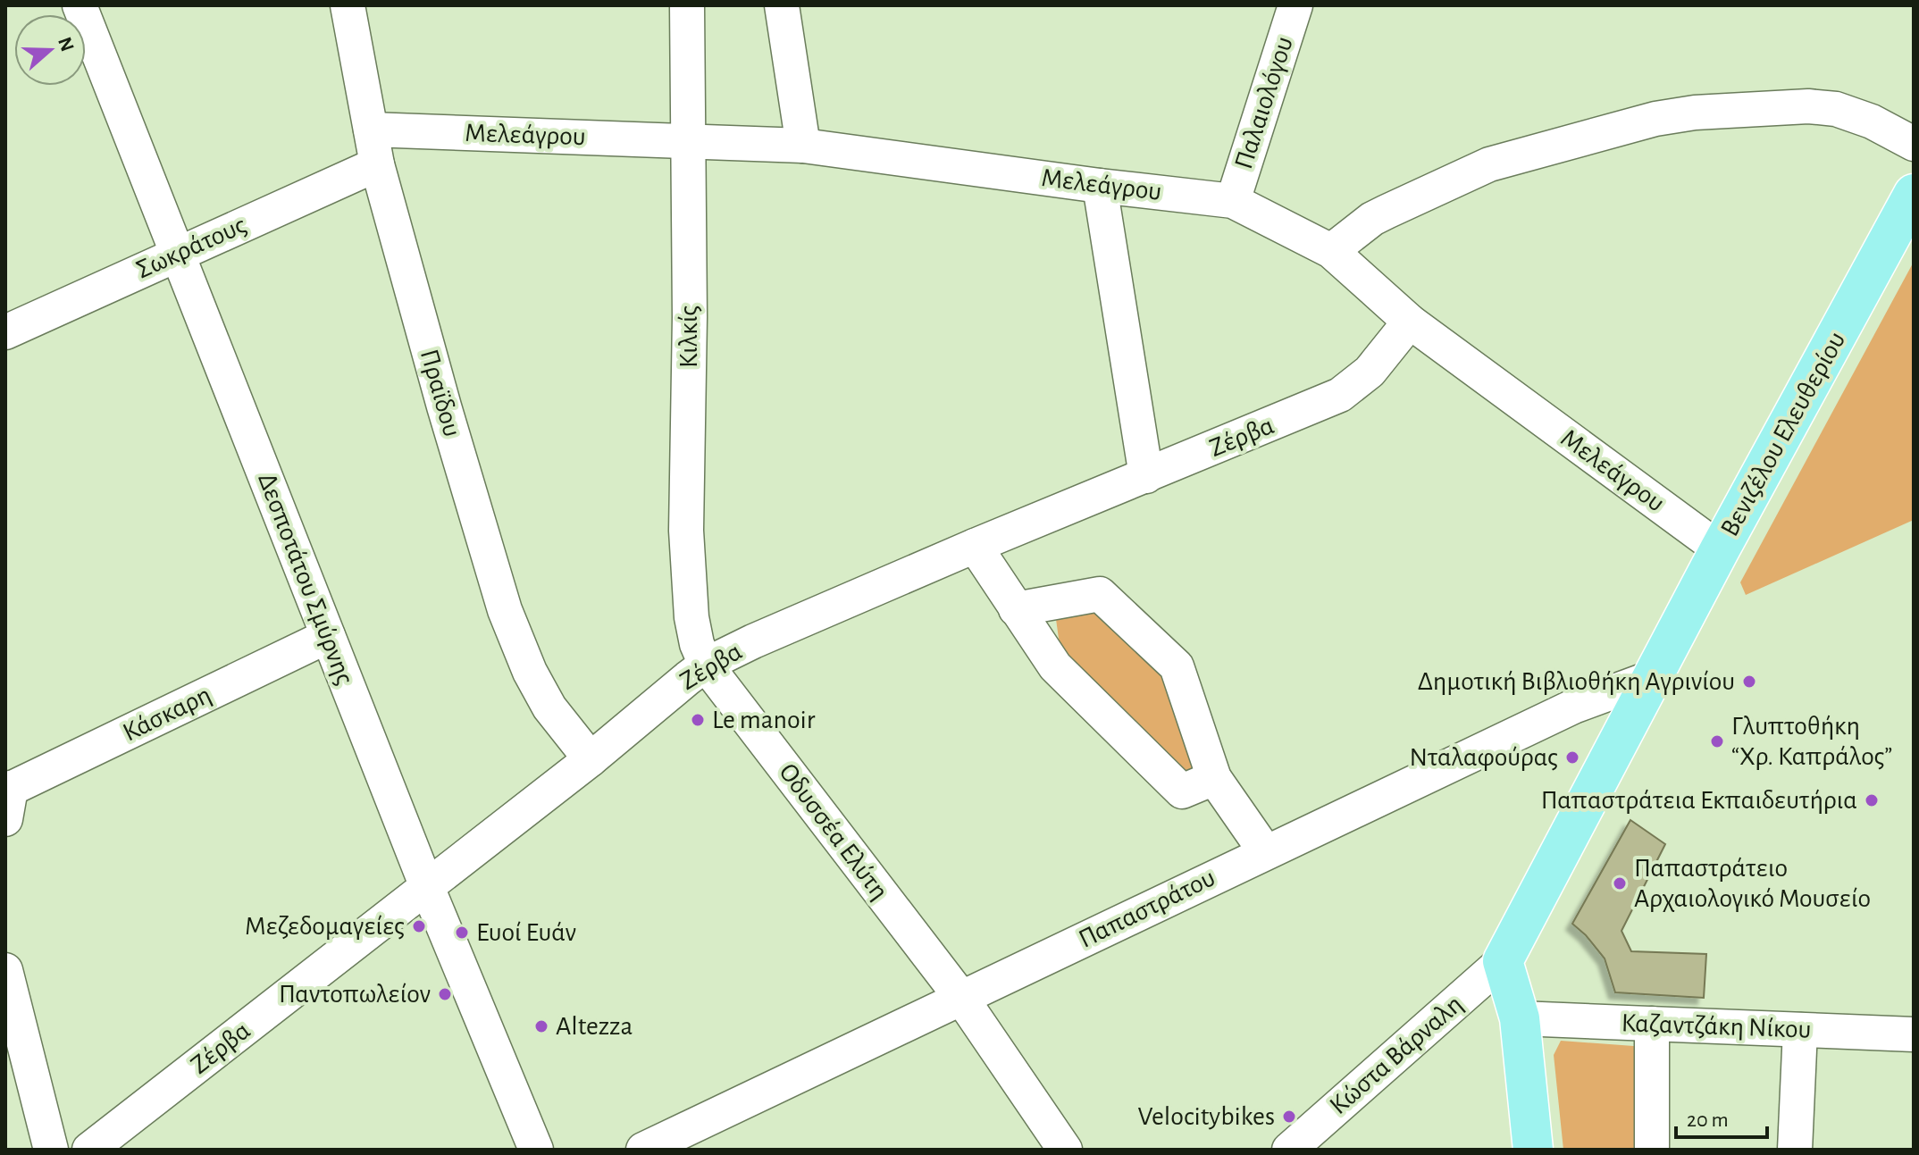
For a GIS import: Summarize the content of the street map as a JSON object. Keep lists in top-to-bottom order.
{
  "streets": {
    "main road": ["Βενιζέλου Ελευθερίου"],
    "street": [
      "Παλαιολόγου",
      "Μελεάγρου",
      "Σωκράτους",
      "Κιλκίς",
      "Πραϊδου",
      "Ζέρβα",
      "Δεσποτάτου Σμύρνης",
      "Κάσκαρη",
      "Οδυσσέα Ελύτη",
      "Παπαστράτου",
      "Καζαντζάκη Νίκου",
      "Κώστα Βάρναλη"
    ]
  },
  "crossings": [
    ["Παλαιολόγου", "Μελεάγρου"],
    ["Μελεάγρου", "Κιλκίς"],
    ["Μελεάγρου", "Πραϊδου"],
    ["Μελεάγρου", "Βενιζέλου Ελευθερίου"],
    ["Μελεάγρου", "Ζέρβα"],
    ["Σωκράτους", "Πραϊδου"],
    ["Σωκράτους", "Δεσποτάτου Σμύρνης"],
    ["Κιλκίς", "Ζέρβα"],
    ["Κιλκίς", "Οδυσσέα Ελύτη"],
    ["Πραϊδου", "Ζέρβα"],
    ["Βενιζέλου Ελευθερίου", "Παπαστράτου"],
    ["Βενιζέλου Ελευθερίου", "Κώστα Βάρναλη"],
    ["Ζέρβα", "Δεσποτάτου Σμύρνης"],
    ["Ζέρβα", "Οδυσσέα Ελύτη"],
    ["Δεσποτάτου Σμύρνης", "Κάσκαρη"],
    ["Οδυσσέα Ελύτη", "Παπαστράτου"]
  ],
  "places": [
    "Δημοτική Βιβλιοθήκη Αγρινίου",
    "Le manoir",
    "Γλυπτοθήκη “Χρ. Καπράλος”",
    "Νταλαφούρας",
    "Παπαστράτεια Εκπαιδευτήρια",
    "Παπαστράτειο Αρχαιολογικό Μουσείο",
    "Μεζεδομαγείες",
    "Ευοί Ευάν",
    "Παντοπωλείον",
    "Altezza",
    "Velocitybikes"
  ],
  "scale_bar": "20 m",
  "north": "right"
}
